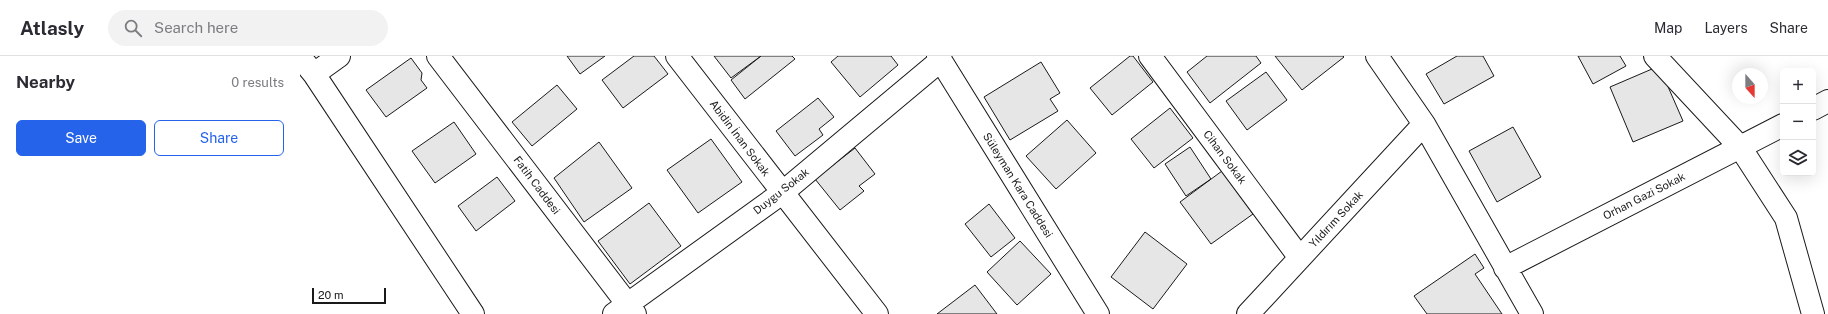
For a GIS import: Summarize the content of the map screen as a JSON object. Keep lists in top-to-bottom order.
{
  "streets": {
    "street": [
      "Abidin İnan Sokak",
      "Cihan Sokak",
      "Fatih Caddesi",
      "Süleyman Kara Caddesi",
      "Duygu Sokak",
      "Orhan Gazi Sokak",
      "Yıldırım Sokak"
    ]
  },
  "crossings": [
    ["Abidin İnan Sokak", "Duygu Sokak"],
    ["Cihan Sokak", "Yıldırım Sokak"],
    ["Fatih Caddesi", "Duygu Sokak"],
    ["Süleyman Kara Caddesi", "Duygu Sokak"]
  ],
  "scale_bar": "20 m",
  "north": "bottom",
  "page": {
    "header": "Atlasly",
    "search": "Search here",
    "nav": ["Map", "Layers", "Share"],
    "heading": ["Nearby", "0 results"],
    "map_buttons": ["+", "−"],
    "buttons": ["Save", "Share"],
    "scale": "20 m"
  }
}
